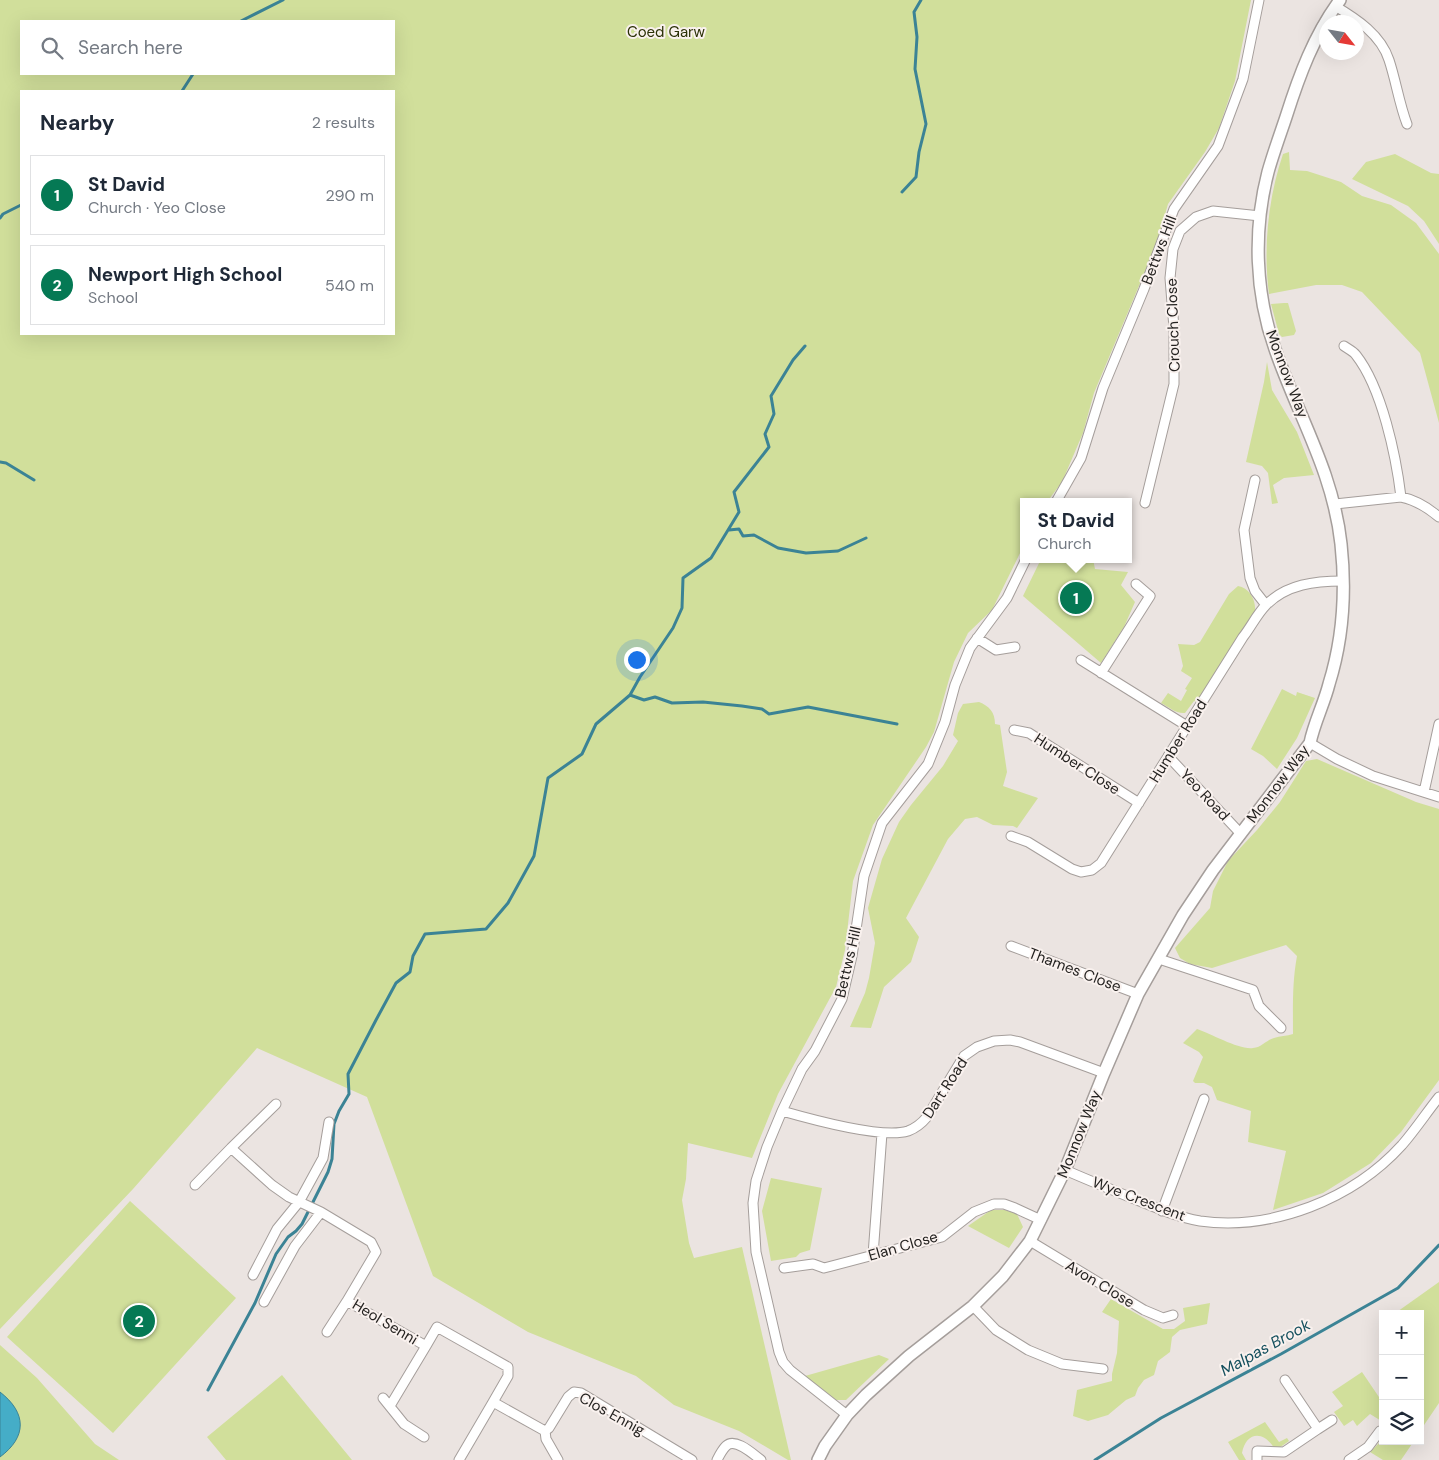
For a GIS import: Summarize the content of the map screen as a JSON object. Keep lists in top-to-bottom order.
{
  "streets": {
    "street": [
      "Bettws Hill",
      "Crouch Close",
      "Monnow Way",
      "Humber Road",
      "Humber Close",
      "Yeo Road",
      "Thames Close",
      "Dart Road",
      "Wye Crescent",
      "Elan Close",
      "Avon Close",
      "Heol Senni",
      "Clos Ennig"
    ]
  },
  "crossings": [
    ["Bettws Hill", "Monnow Way"],
    ["Bettws Hill", "Dart Road"],
    ["Crouch Close", "Monnow Way"],
    ["Monnow Way", "Humber Road"],
    ["Monnow Way", "Yeo Road"],
    ["Monnow Way", "Thames Close"],
    ["Monnow Way", "Dart Road"],
    ["Monnow Way", "Wye Crescent"],
    ["Monnow Way", "Elan Close"],
    ["Monnow Way", "Avon Close"],
    ["Humber Road", "Humber Close"],
    ["Humber Road", "Yeo Road"]
  ],
  "water": ["Malpas Brook"],
  "parks": ["Coed Garw"],
  "north": "bottom right",
  "page": {
    "search": "Search here",
    "heading": ["Nearby", "2 results"],
    "list": [
      {
        "mark": "1",
        "name": "St David",
        "note": "Church · Yeo Close",
        "value": "290 m"
      },
      {
        "mark": "2",
        "name": "Newport High School",
        "note": "School",
        "value": "540 m"
      }
    ],
    "popup": ["St David", "Church"],
    "pins": ["1", "2"],
    "map_buttons": ["+", "−"]
  }
}
